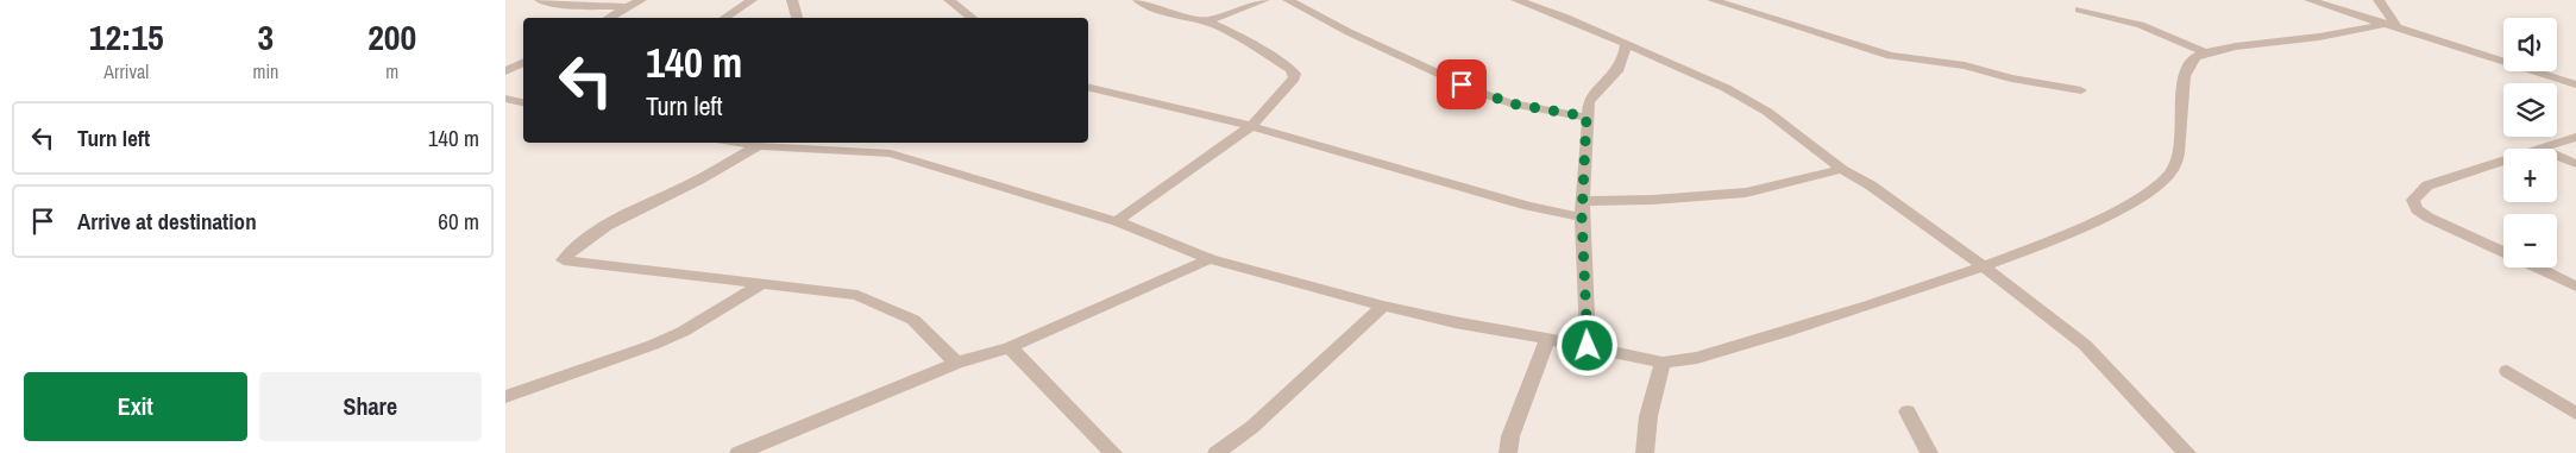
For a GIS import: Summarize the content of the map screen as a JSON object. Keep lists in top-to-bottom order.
{
  "page": {
    "eta": [
      "12:15",
      "Arrival",
      "3",
      "min",
      "200",
      "m"
    ],
    "map_buttons": ["+", "−"],
    "turn": ["140 m", "Turn left"],
    "list": [
      {
        "name": "Turn left",
        "value": "140 m"
      },
      {
        "name": "Arrive at destination",
        "value": "60 m"
      }
    ],
    "buttons": ["Exit", "Share"]
  }
}
